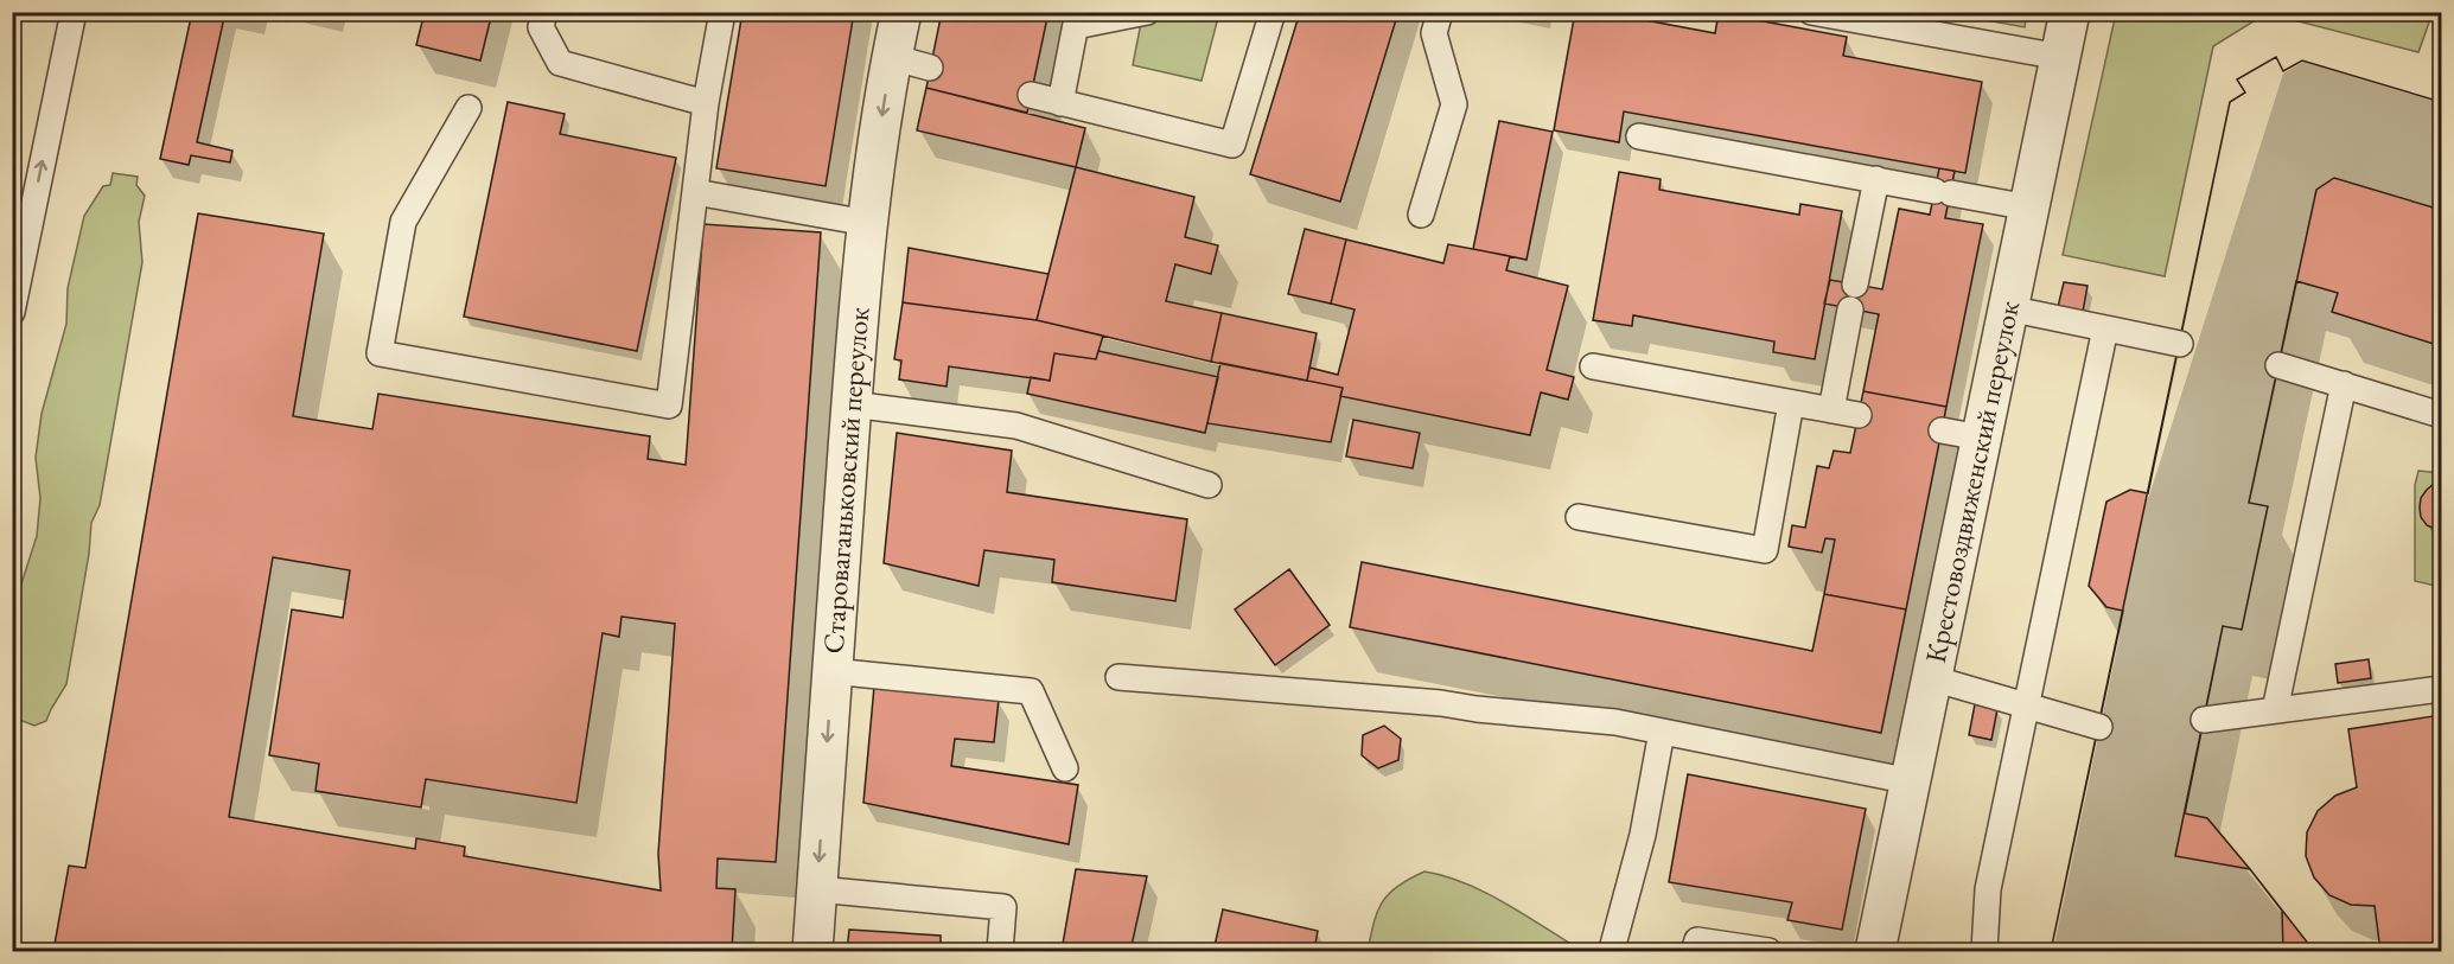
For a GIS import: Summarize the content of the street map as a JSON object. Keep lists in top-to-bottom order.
{
  "streets": {
    "street": ["Староваганьковский переулок", "Крестовоздвиженский переулок"]
  },
  "one_way": ["Староваганьковский переулок"]
}
